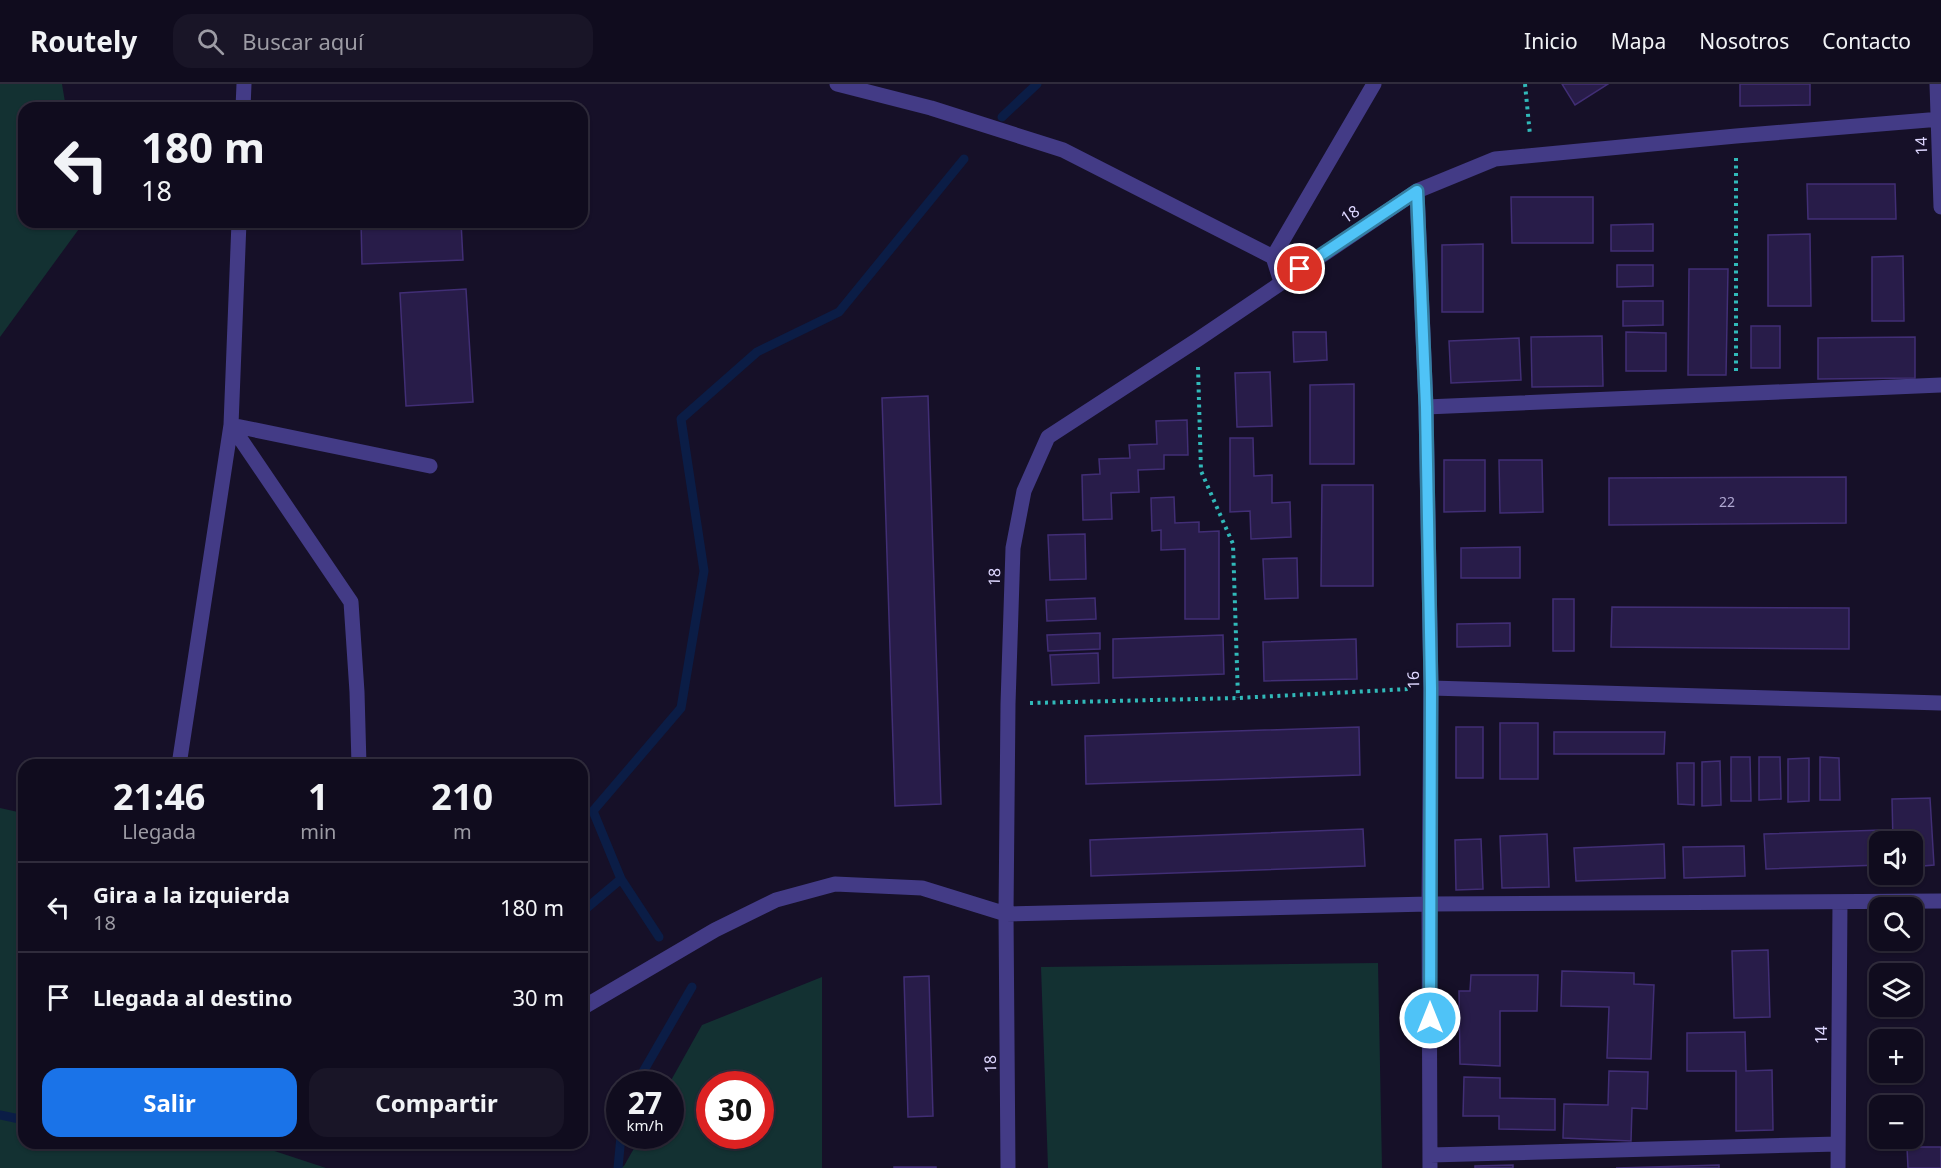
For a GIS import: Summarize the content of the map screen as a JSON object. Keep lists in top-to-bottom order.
{
  "streets": {
    "street": ["14", "18", "16"]
  },
  "crossings": [
    ["14", "18"],
    ["18", "16"]
  ],
  "house_numbers": ["22"],
  "page": {
    "header": "Routely",
    "search": "Buscar aquí",
    "nav": [
      "Inicio",
      "Mapa",
      "Nosotros",
      "Contacto"
    ],
    "turn": ["180 m", "18"],
    "eta": [
      "21:46",
      "Llegada",
      "1",
      "min",
      "210",
      "m"
    ],
    "map_buttons": ["+", "−"],
    "list": [
      {
        "name": "Gira a la izquierda",
        "note": "18",
        "value": "180 m"
      },
      {
        "name": "Llegada al destino",
        "value": "30 m"
      }
    ],
    "buttons": ["Salir", "Compartir"],
    "speed": "27 km/h",
    "limit": "30"
  }
}
